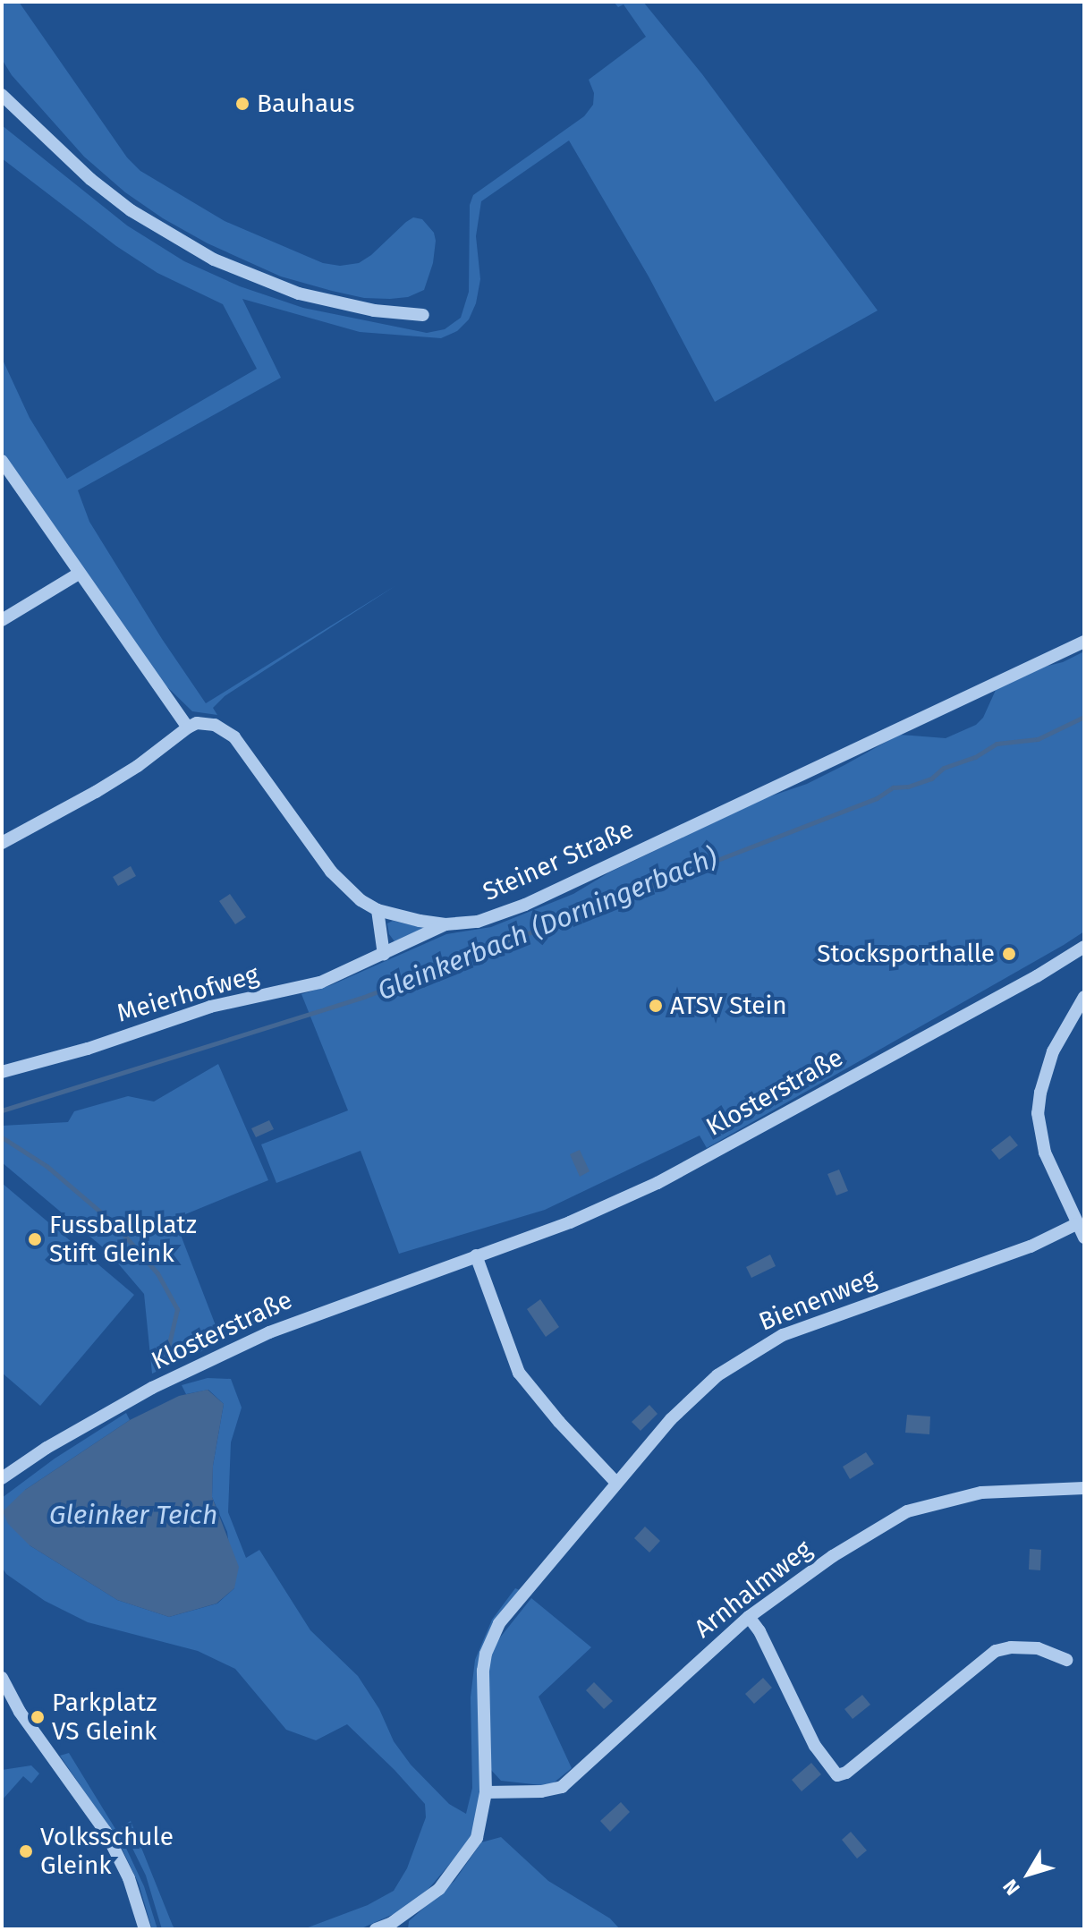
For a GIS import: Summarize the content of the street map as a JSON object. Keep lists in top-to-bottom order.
{
  "streets": {
    "street": [
      "Steiner Straße",
      "Meierhofweg",
      "Klosterstraße",
      "Bienenweg",
      "Arnhalmweg"
    ]
  },
  "crossings": [
    ["Steiner Straße", "Meierhofweg"],
    ["Bienenweg", "Arnhalmweg"]
  ],
  "water": ["Gleinkerbach (Dorningerbach)", "Gleinker Teich"],
  "places": [
    "Bauhaus",
    "Stocksporthalle",
    "ATSV Stein",
    "Fussballplatz Stift Gleink",
    "Parkplatz VS Gleink",
    "Volksschule Gleink"
  ],
  "north": "bottom left"
}
